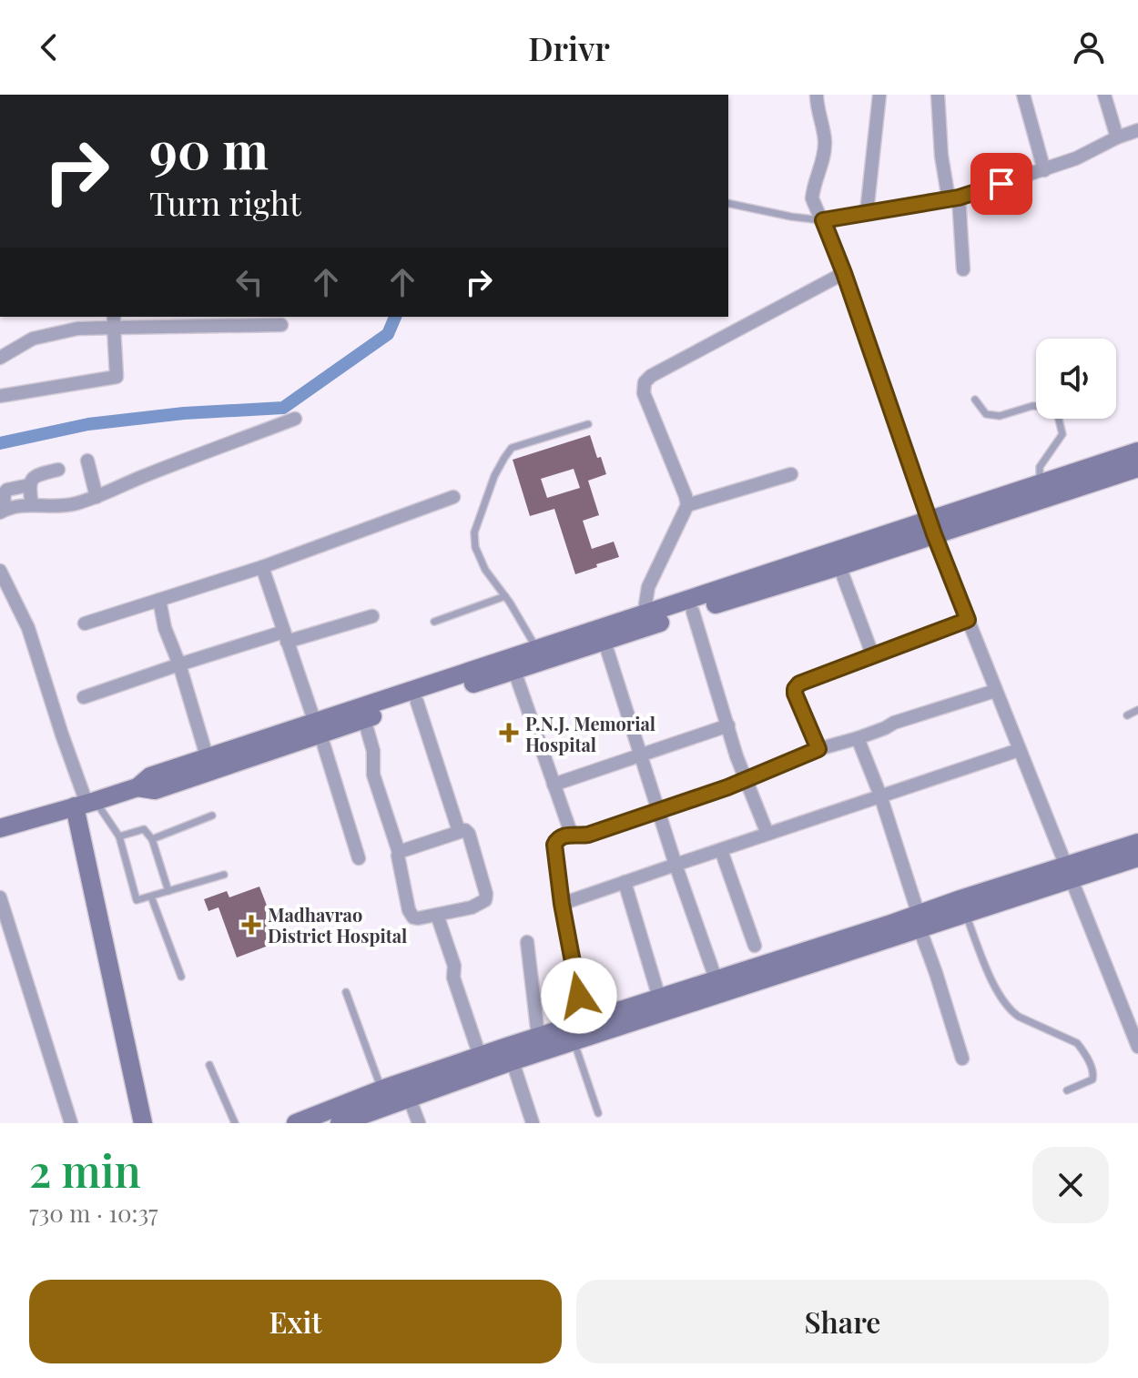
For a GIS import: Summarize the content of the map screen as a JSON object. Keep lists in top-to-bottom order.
{
  "places": {
    "health": ["P.N.J. Memorial Hospital", "Madhavrao District Hospital"]
  },
  "page": {
    "header": "Drivr",
    "turn": ["90 m", "Turn right"],
    "heading": ["2 min", "730 m · 10:37"],
    "buttons": ["Exit", "Share"]
  }
}
